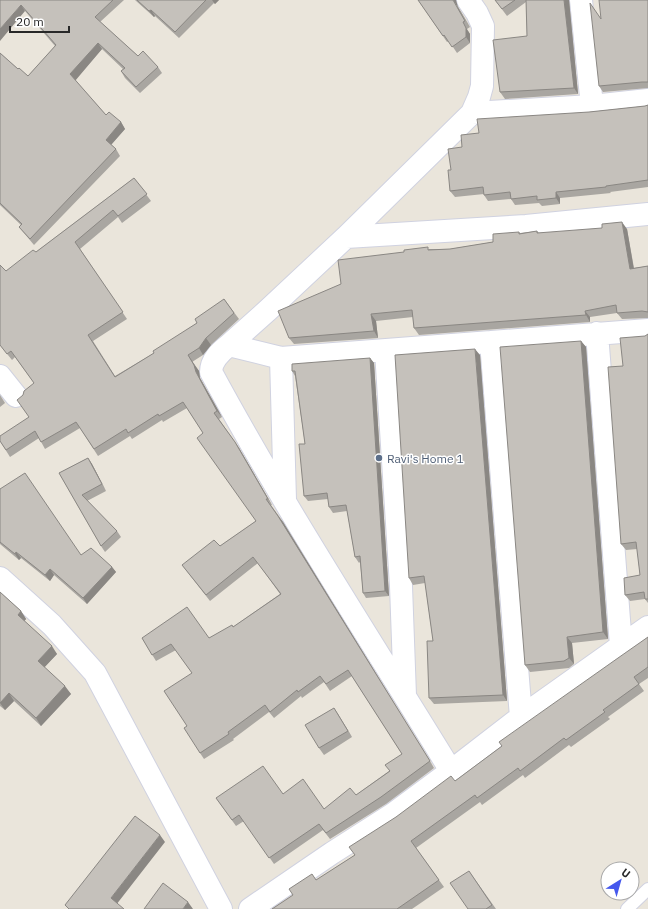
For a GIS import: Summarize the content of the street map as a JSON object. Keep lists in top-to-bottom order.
{
  "places": ["Ravi's Home 1"],
  "scale_bar": "20 m",
  "north": "top right"
}
